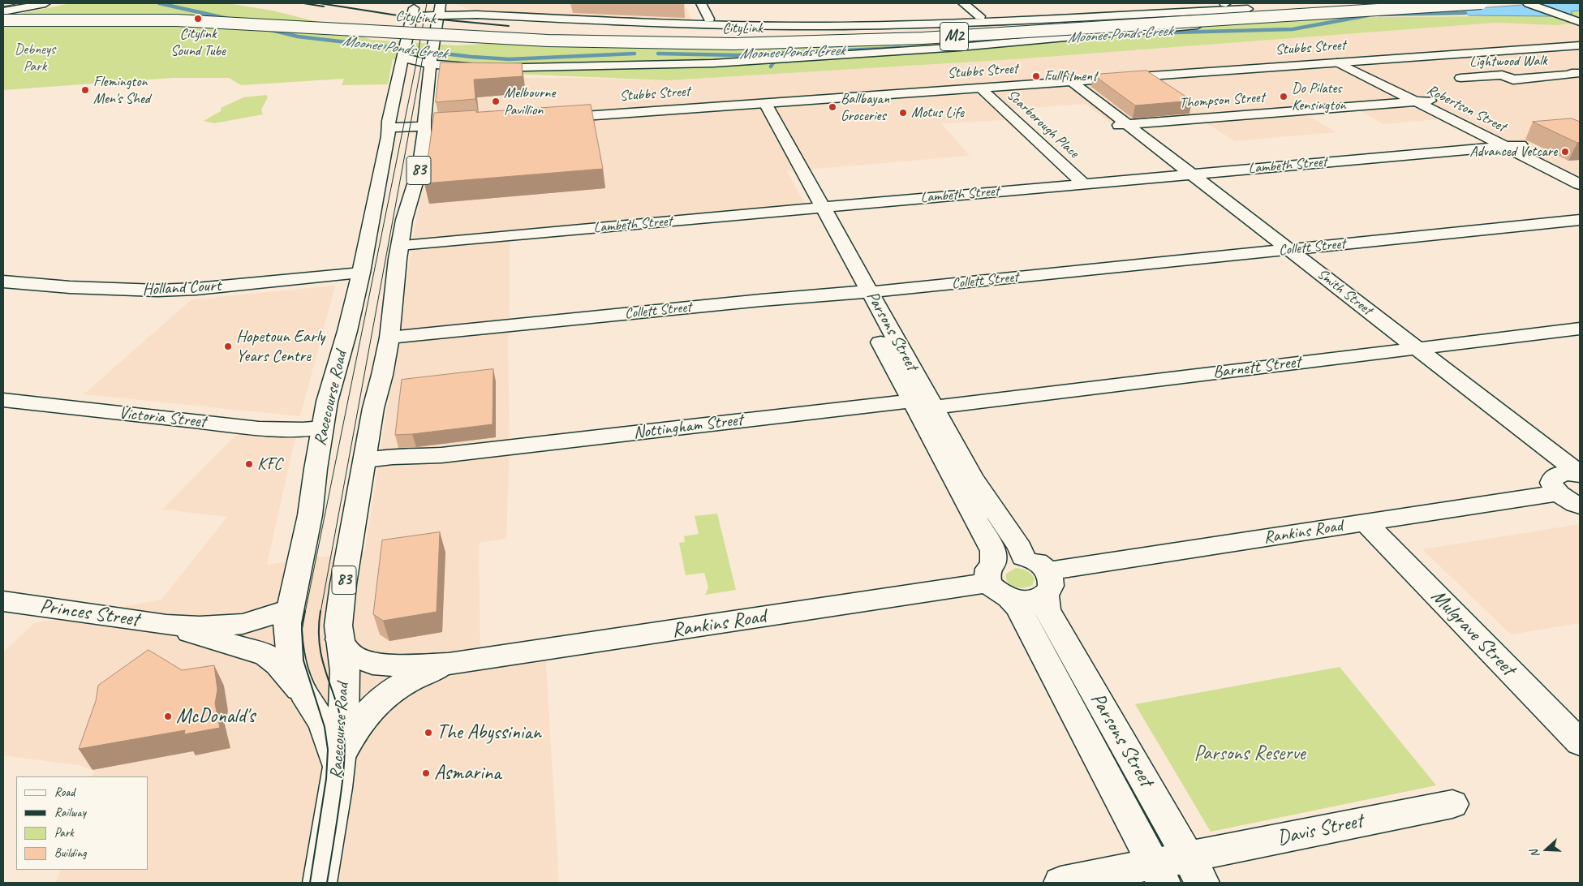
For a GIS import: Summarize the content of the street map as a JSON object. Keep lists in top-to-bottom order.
{
  "streets": {
    "main road": [
      "CityLink",
      "M2",
      "Stubbs Street",
      "Lightwood Walk",
      "Thompson Street",
      "Robertson Street",
      "Scarborough Place",
      "Lambeth Street",
      "83",
      "Collett Street",
      "Holland Court",
      "Smith Street",
      "Parsons Street",
      "Barnett Street",
      "Racecourse Road",
      "Victoria Street",
      "Nottingham Street",
      "Rankins Road",
      "Princes Street",
      "Mulgrave Street",
      "Davis Street"
    ]
  },
  "crossings": [
    ["Stubbs Street", "Robertson Street"],
    ["Stubbs Street", "Scarborough Place"],
    ["Stubbs Street", "Smith Street"],
    ["Stubbs Street", "Parsons Street"],
    ["Thompson Street", "Robertson Street"],
    ["Thompson Street", "Smith Street"],
    ["Robertson Street", "Lambeth Street"],
    ["Scarborough Place", "Lambeth Street"],
    ["Lambeth Street", "Smith Street"],
    ["Lambeth Street", "Parsons Street"],
    ["Lambeth Street", "Racecourse Road"],
    ["Collett Street", "Smith Street"],
    ["Collett Street", "Parsons Street"],
    ["Collett Street", "Racecourse Road"],
    ["Holland Court", "Racecourse Road"],
    ["Smith Street", "Barnett Street"],
    ["Smith Street", "Rankins Road"],
    ["Parsons Street", "Barnett Street"],
    ["Parsons Street", "Nottingham Street"],
    ["Parsons Street", "Rankins Road"],
    ["Parsons Street", "Davis Street"],
    ["Barnett Street", "Nottingham Street"],
    ["Racecourse Road", "Victoria Street"],
    ["Racecourse Road", "Nottingham Street"],
    ["Racecourse Road", "Rankins Road"],
    ["Racecourse Road", "Princes Street"],
    ["Rankins Road", "Mulgrave Street"]
  ],
  "water": ["Moonee Ponds Creek"],
  "parks": ["Debneys Park", "Parsons Reserve"],
  "places": [
    "Citylink Sound Tube",
    "Fullfitment",
    "Flemington Men's Shed",
    "Do Pilates Kensington",
    "Melbourne Pavillion",
    "Ballbayan Groceries",
    "Motus Life",
    "Advanced Vetcare",
    "Hopetoun Early Years Centre",
    "KFC",
    "McDonald's",
    "The Abyssinian",
    "Asmarina"
  ],
  "legend": [
    "Road",
    "Railway",
    "Park",
    "Building"
  ],
  "north": "left"
}
